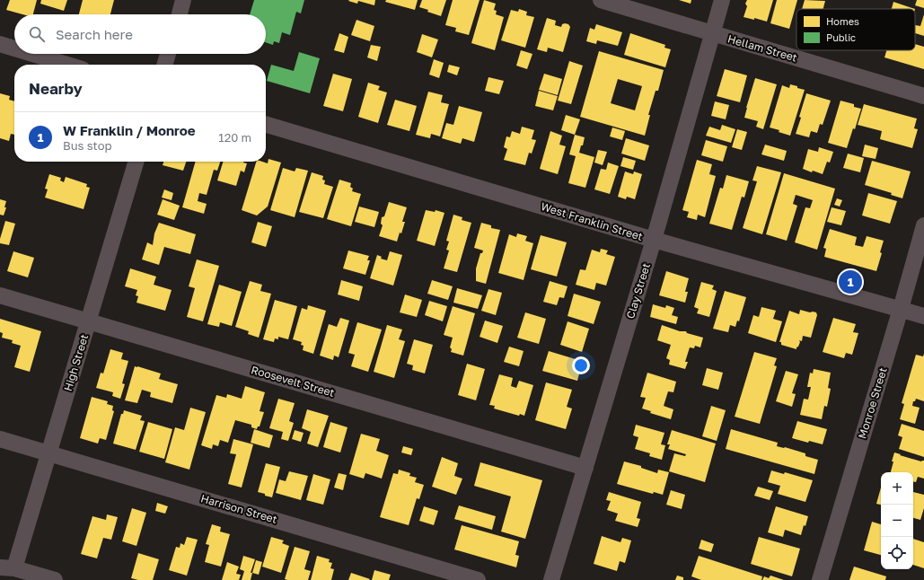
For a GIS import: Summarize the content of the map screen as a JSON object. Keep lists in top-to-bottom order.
{
  "streets": {
    "street": [
      "Hellam Street",
      "West Franklin Street",
      "Clay Street",
      "High Street",
      "Roosevelt Street",
      "Monroe Street",
      "Harrison Street"
    ]
  },
  "crossings": [
    ["Hellam Street", "Clay Street"],
    ["West Franklin Street", "Clay Street"],
    ["West Franklin Street", "Monroe Street"],
    ["Clay Street", "Roosevelt Street"],
    ["High Street", "Roosevelt Street"],
    ["High Street", "Harrison Street"]
  ],
  "legend": ["Homes", "Public"],
  "page": {
    "search": "Search here",
    "heading": "Nearby",
    "list": [
      {
        "mark": "1",
        "name": "W Franklin / Monroe",
        "note": "Bus stop",
        "value": "120 m"
      }
    ],
    "pins": "1",
    "map_buttons": ["+", "−"]
  }
}
